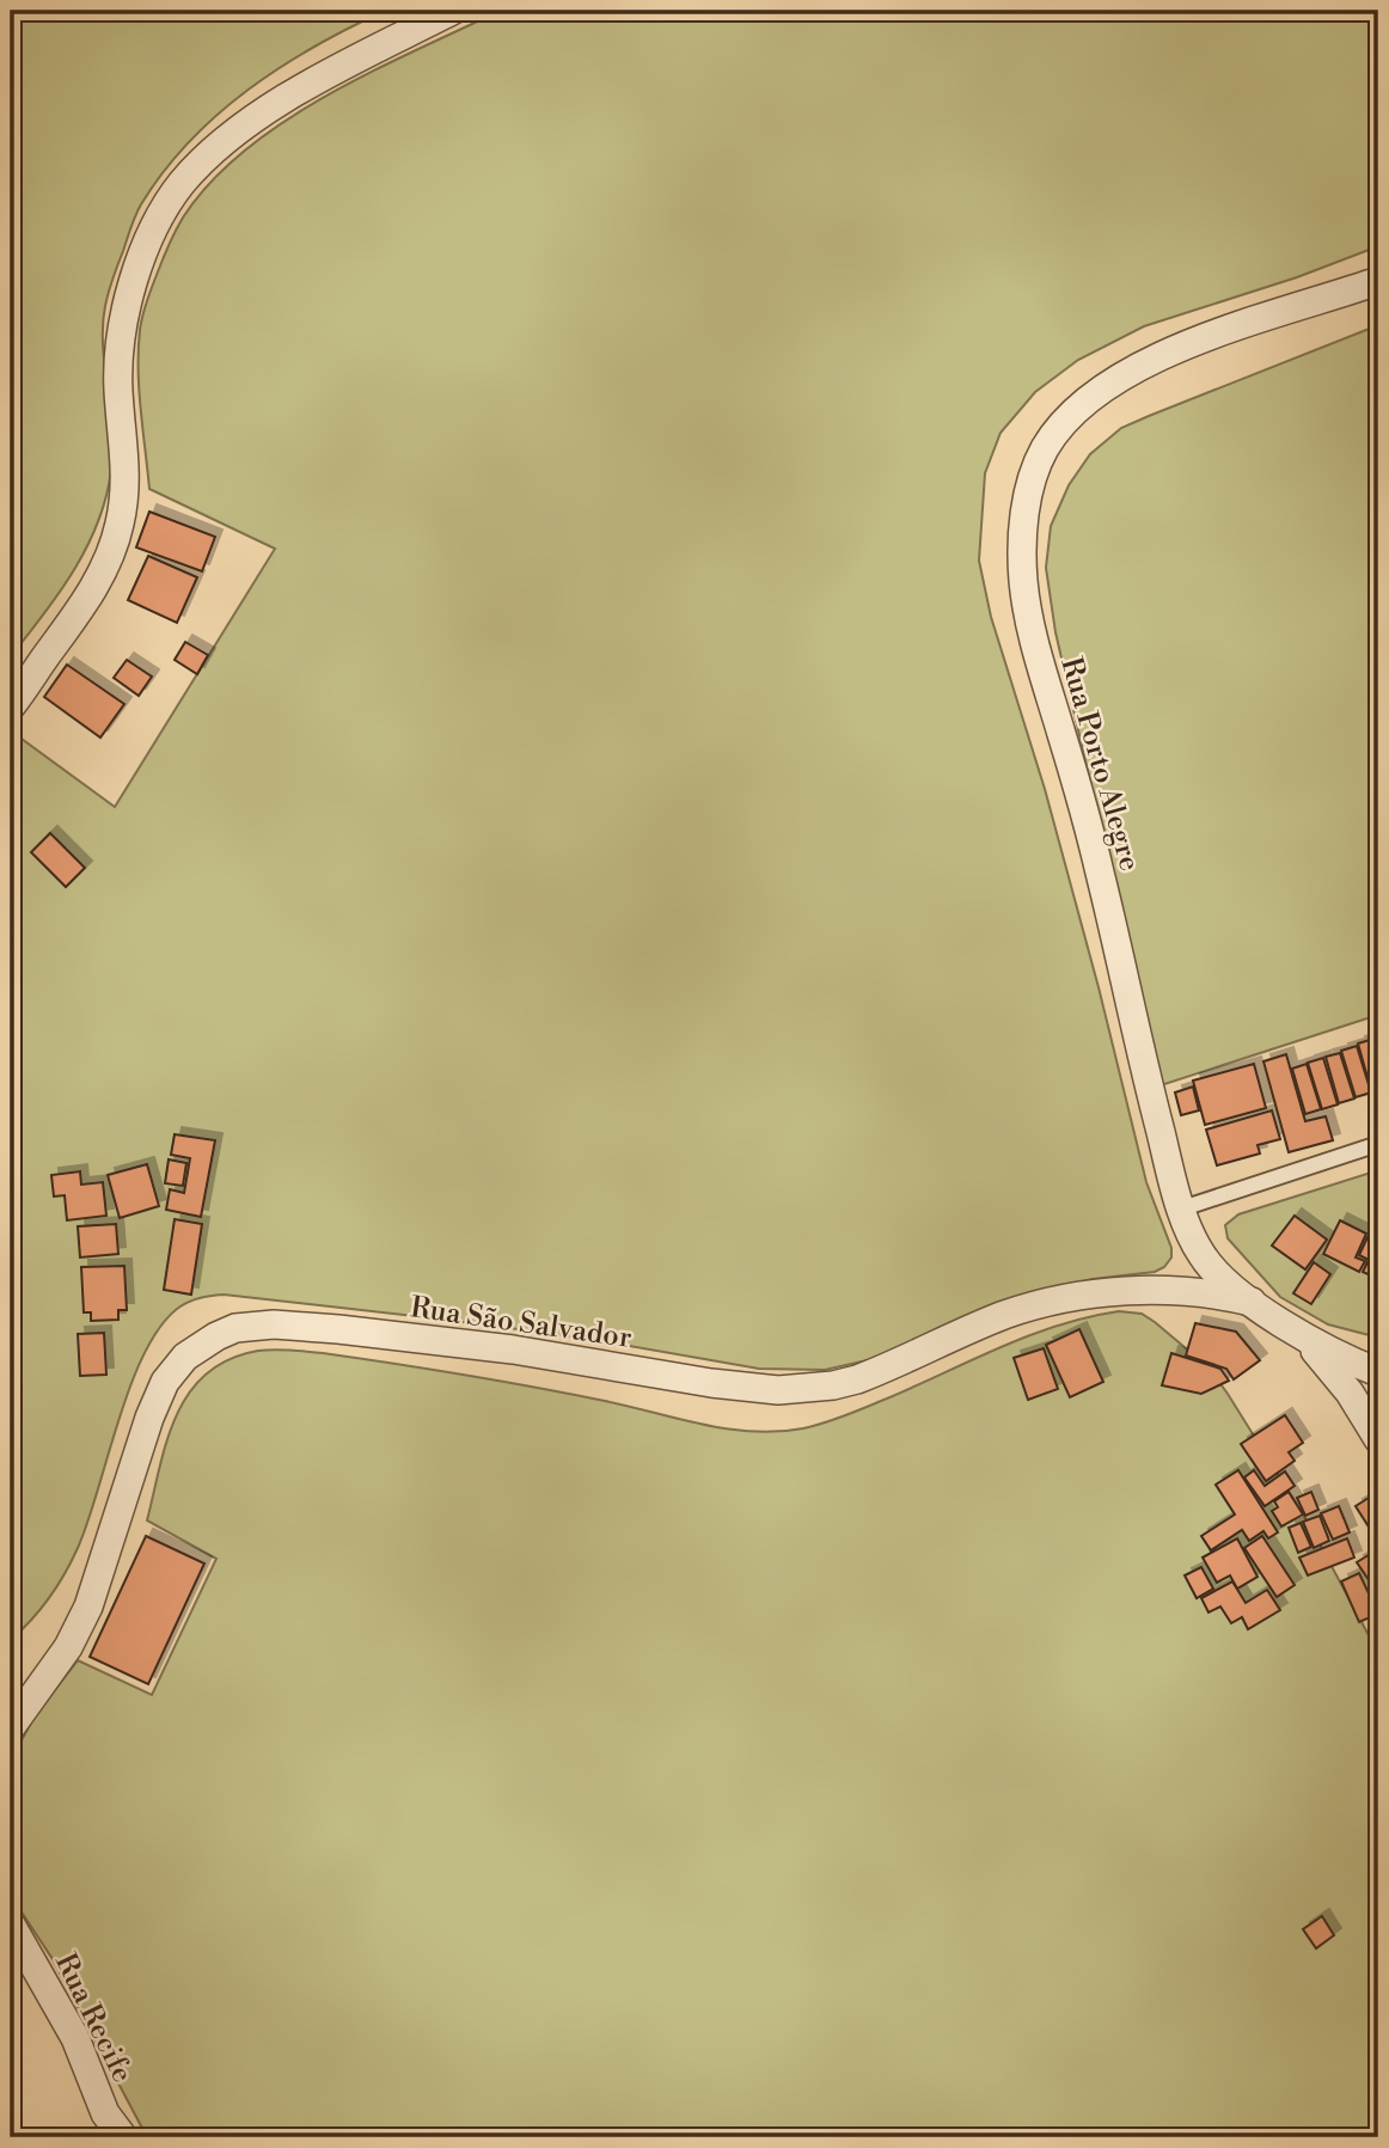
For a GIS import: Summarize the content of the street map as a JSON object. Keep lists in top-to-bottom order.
{
  "streets": {
    "street": ["Rua Porto Alegre", "Rua São Salvador", "Rua Recife"]
  },
  "crossings": [
    ["Rua Porto Alegre", "Rua São Salvador"]
  ]
}
